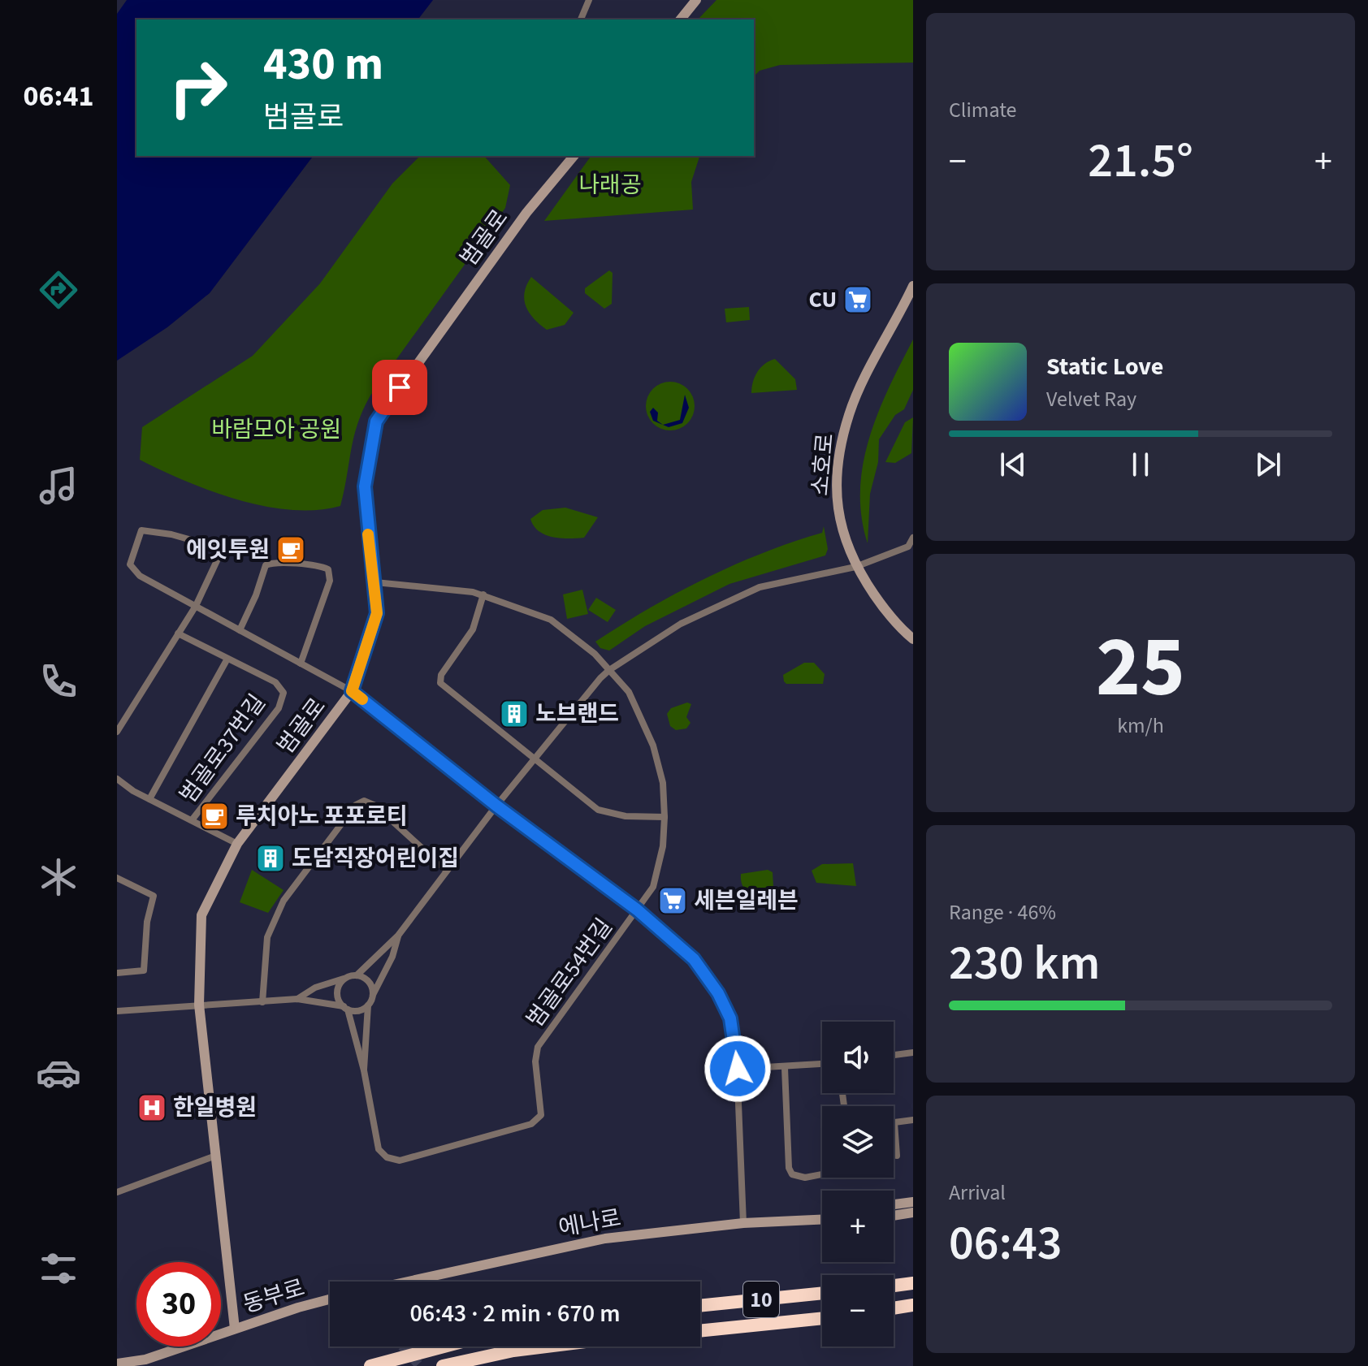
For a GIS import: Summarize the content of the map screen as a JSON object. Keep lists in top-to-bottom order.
{
  "streets": {
    "highway": ["10"],
    "street": [
      "범골로",
      "소호로",
      "범골로37번길",
      "범골로54번길",
      "에나로",
      "동부로"
    ]
  },
  "crossings": [
    ["범골로", "범골로37번길"],
    ["범골로", "범골로54번길"],
    ["범골로", "동부로"],
    ["범골로54번길", "에나로"]
  ],
  "parks": ["나래공", "바람모아 공원"],
  "places": {
    "supermarket": ["CU", "세븐일레븐"],
    "cafe": ["에잇투원", "루치아노 포포로티"],
    "building": ["노브랜드", "도담직장어린이집"],
    "hospital": ["한일병원"]
  },
  "page": {
    "tabs": "06:41",
    "tile": [
      "Climate",
      ["25", "km/h"],
      ["Range · 46%", "230 km"],
      ["Arrival", "06:43"]
    ],
    "turn": ["430 m", "범골로"],
    "heat": ["−", "21.5°", "+"],
    "song": ["Static Love", "Velvet Ray"],
    "map_buttons": ["+", "−"],
    "limit": "30",
    "trip": "06:43 · 2 min · 670 m"
  }
}
